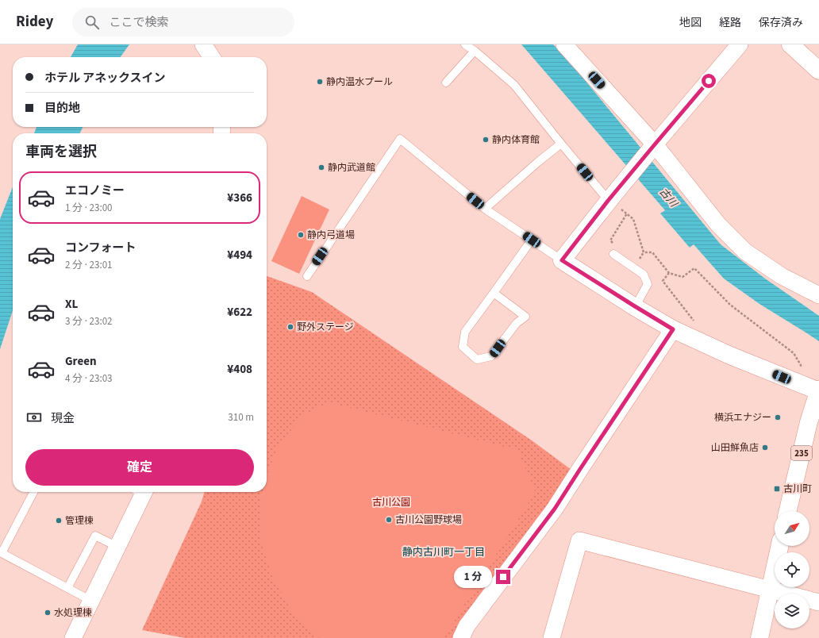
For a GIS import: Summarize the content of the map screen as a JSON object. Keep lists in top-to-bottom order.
{
  "streets": {
    "main road": ["235"]
  },
  "districts": ["静内古川町一丁目"],
  "water": ["古川"],
  "parks": ["古川公園"],
  "places": {
    "other": [
      "静内温水プール",
      "静内体育館",
      "静内武道館",
      "静内弓道場",
      "野外ステージ",
      "横浜エナジー",
      "山田鮮魚店",
      "古川公園野球場",
      "管理棟",
      "水処理棟"
    ],
    "transit": ["古川町"]
  },
  "north": "top right",
  "page": {
    "header": "Ridey",
    "search": "ここで検索",
    "nav": ["地図", "経路", "保存済み"],
    "banner": ["ホテル アネックスイン", "目的地"],
    "heading": "車両を選択",
    "list": [
      {
        "name": "エコノミー",
        "note": "1 分 · 23:00",
        "value": "¥366"
      },
      {
        "name": "コンフォート",
        "note": "2 分 · 23:01",
        "value": "¥494"
      },
      {
        "name": "XL",
        "note": "3 分 · 23:02",
        "value": "¥622"
      },
      {
        "name": "Green",
        "note": "4 分 · 23:03",
        "value": "¥408"
      }
    ],
    "pay": ["現金", "310 m"],
    "buttons": "確定",
    "bubble": "1 分"
  }
}
